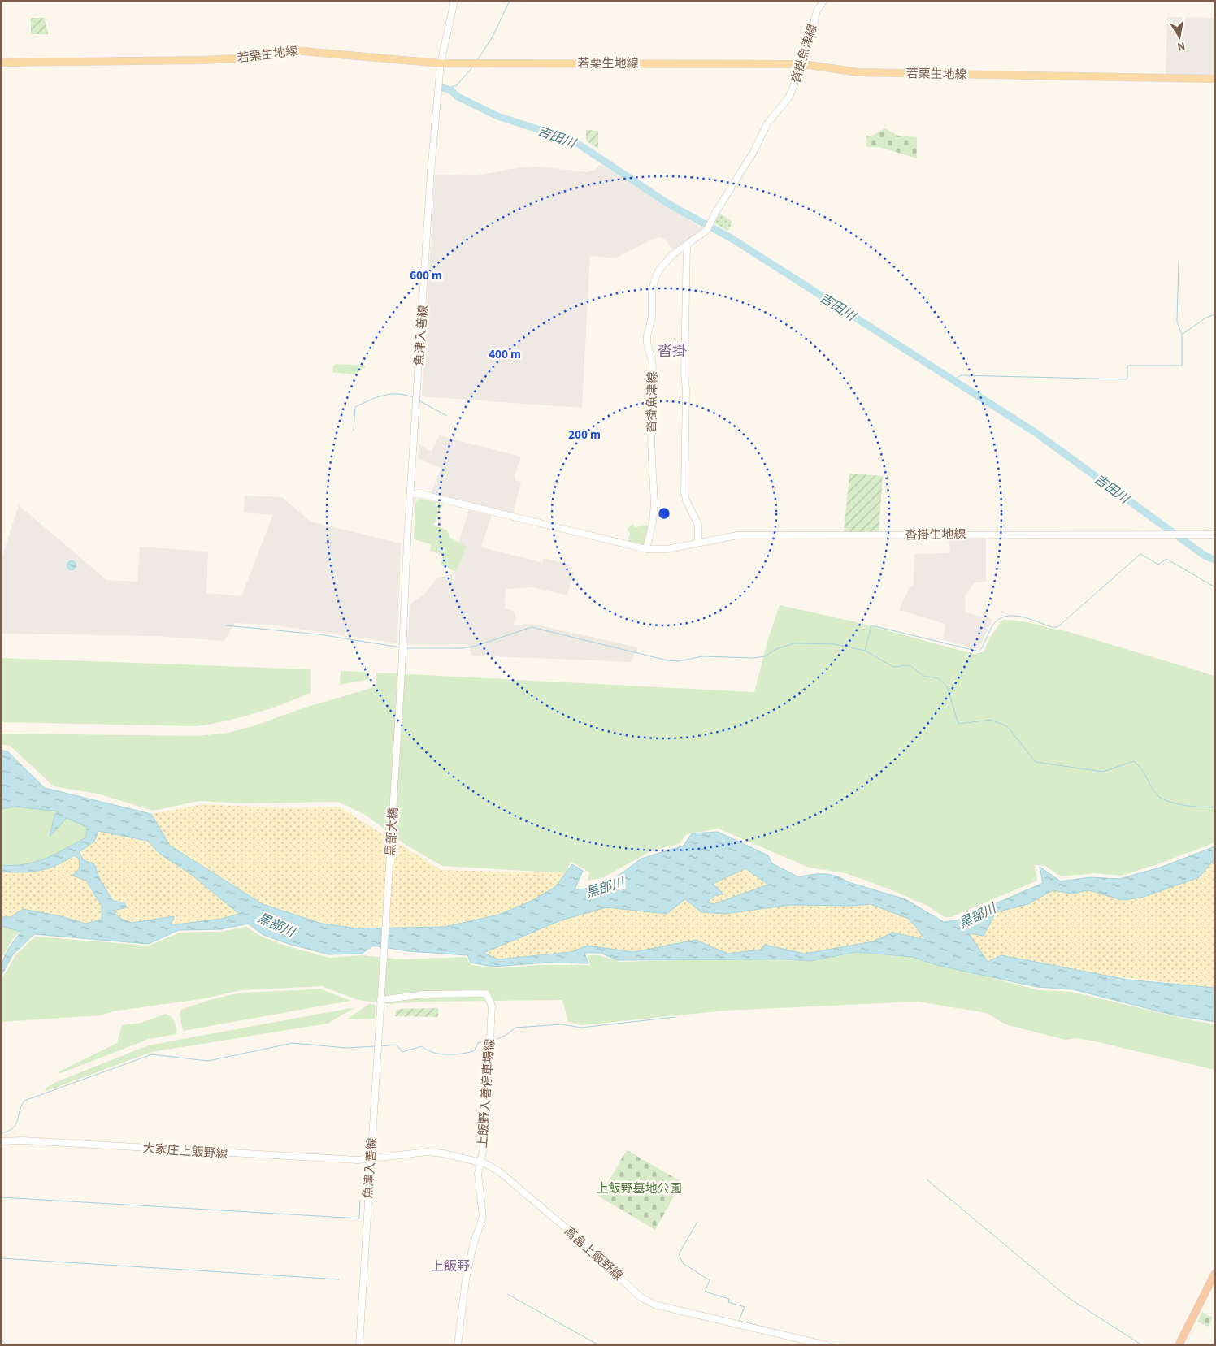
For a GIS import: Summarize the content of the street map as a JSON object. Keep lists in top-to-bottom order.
{
  "streets": {
    "main road": [
      "沓掛魚津線",
      "若栗生地線",
      "魚津入善線",
      "沓掛生地線",
      "黒部大橋",
      "上飯野入善停車場線",
      "大家庄上飯野線",
      "高畠上飯野線"
    ]
  },
  "crossings": [
    ["沓掛魚津線", "若栗生地線"],
    ["沓掛魚津線", "沓掛生地線"],
    ["若栗生地線", "魚津入善線"],
    ["魚津入善線", "黒部大橋"],
    ["魚津入善線", "上飯野入善停車場線"],
    ["魚津入善線", "大家庄上飯野線"],
    ["魚津入善線", "高畠上飯野線"],
    ["上飯野入善停車場線", "高畠上飯野線"],
    ["大家庄上飯野線", "高畠上飯野線"]
  ],
  "districts": ["沓掛", "上飯野"],
  "water": ["吉田川", "黒部川"],
  "parks": ["上飯野墓地公園"],
  "north": "bottom",
  "rings": ["600 m", "400 m", "200 m"]
}
